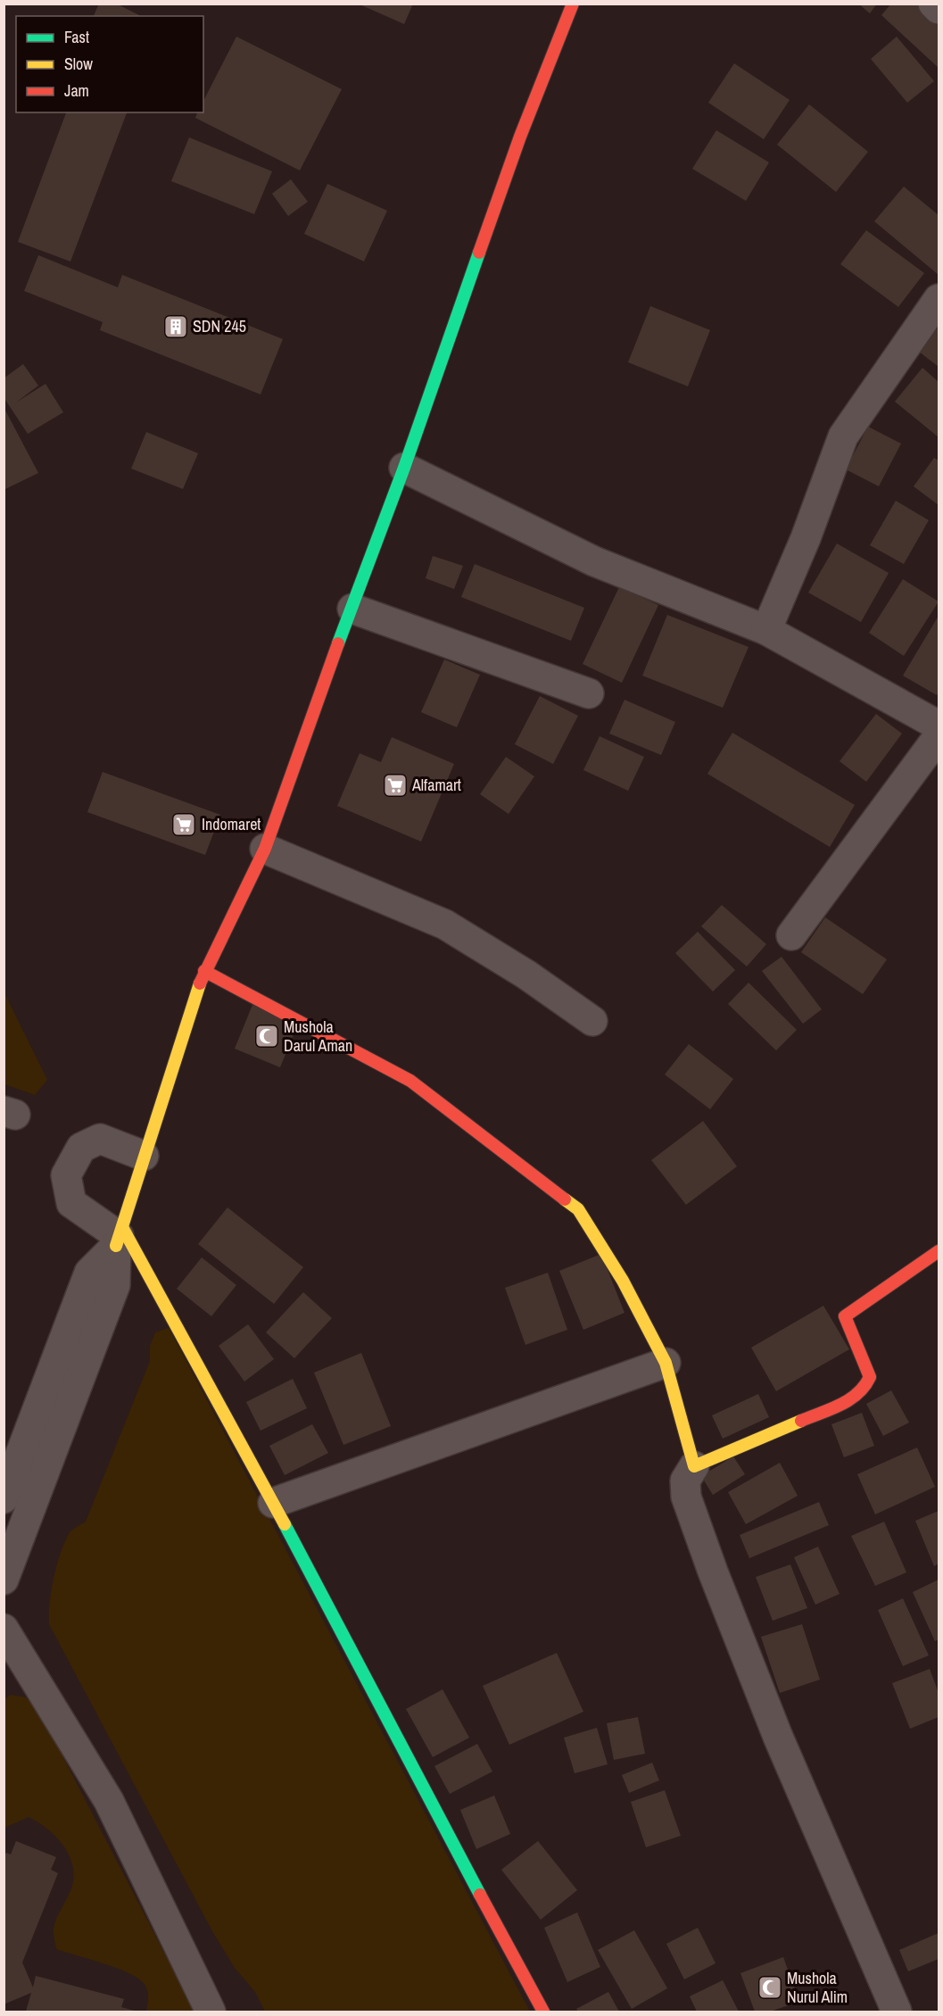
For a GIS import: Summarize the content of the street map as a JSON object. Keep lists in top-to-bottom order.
{
  "places": {
    "building": ["SDN 245"],
    "supermarket": ["Alfamart", "Indomaret"],
    "mosque": ["Mushola Darul Aman", "Mushola Nurul Alim"]
  },
  "legend": ["Fast", "Slow", "Jam"]
}
